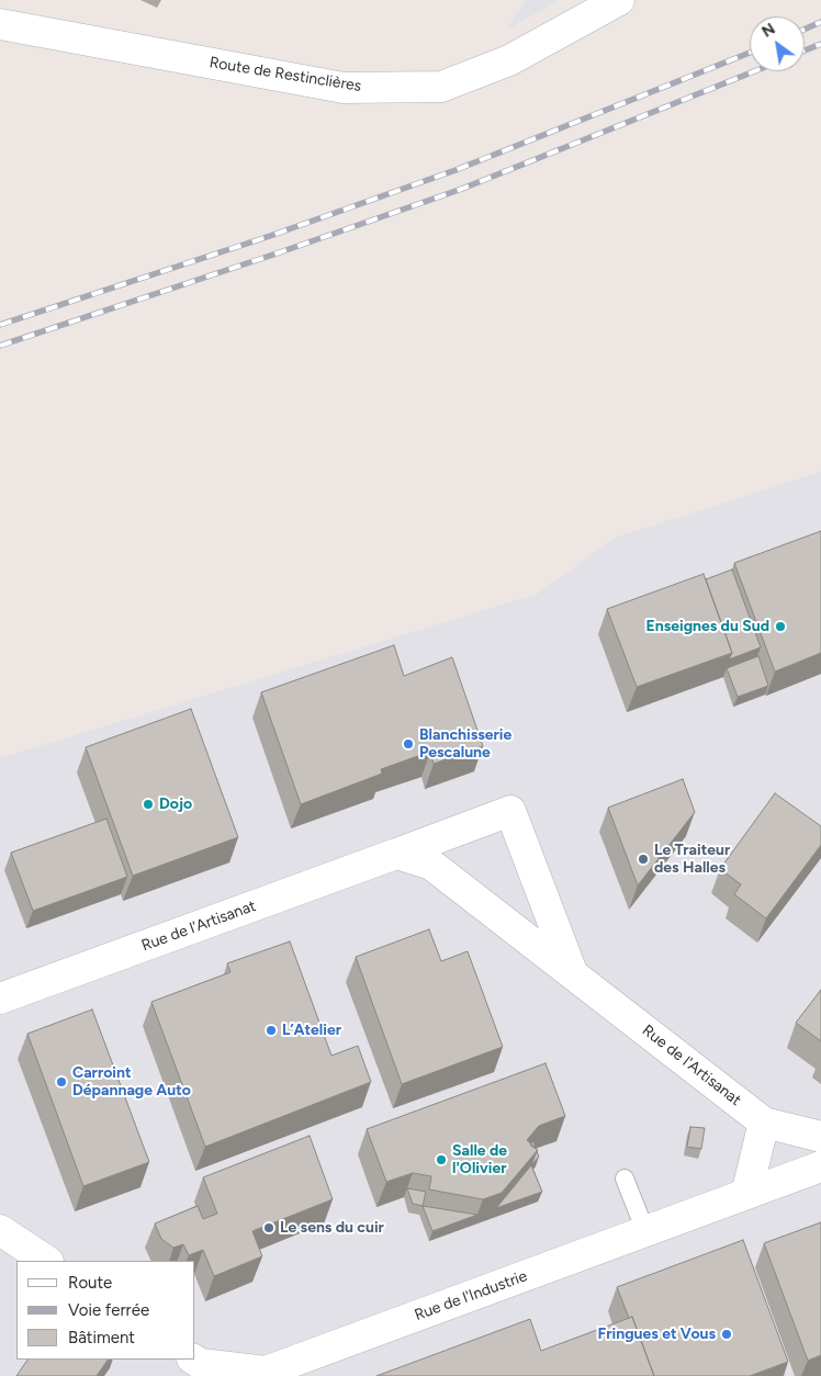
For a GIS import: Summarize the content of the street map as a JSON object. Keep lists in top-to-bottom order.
{
  "streets": {
    "street": ["Route de Restinclières", "Rue de l'Artisanat", "Rue de l'Industrie"]
  },
  "places": [
    "Enseignes du Sud",
    "Blanchisserie Pescalune",
    "Dojo",
    "Le Traiteur des Halles",
    "L’Atelier",
    "Carroint Dépannage Auto",
    "Salle de l'Olivier",
    "Le sens du cuir",
    "Fringues et Vous"
  ],
  "legend": ["Route", "Voie ferrée", "Bâtiment"],
  "north": "top left"
}
